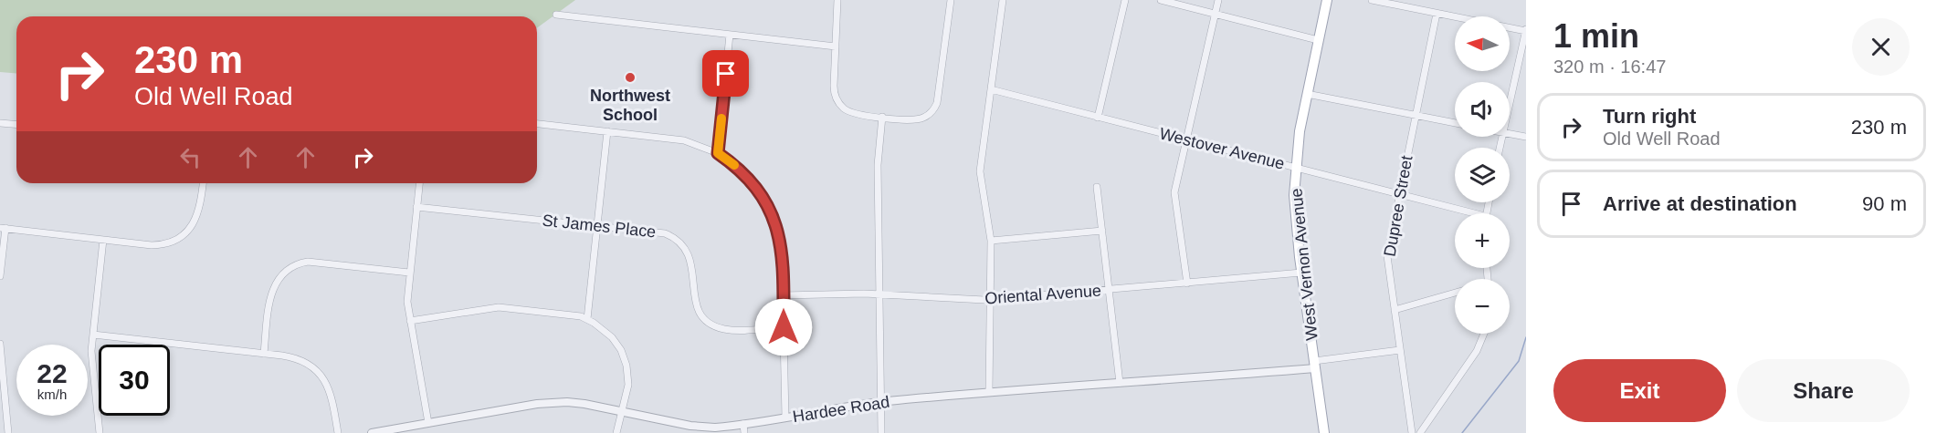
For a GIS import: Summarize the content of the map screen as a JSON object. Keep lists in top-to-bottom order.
{
  "streets": {
    "main road": ["West Vernon Avenue"],
    "street": [
      "Westover Avenue",
      "Dupree Street",
      "St James Place",
      "Oriental Avenue",
      "Hardee Road"
    ]
  },
  "crossings": [
    ["Westover Avenue", "Dupree Street"],
    ["Westover Avenue", "West Vernon Avenue"],
    ["Dupree Street", "Hardee Road"],
    ["West Vernon Avenue", "Oriental Avenue"],
    ["West Vernon Avenue", "Hardee Road"]
  ],
  "places": ["Northwest School"],
  "north": "left",
  "page": {
    "heading": ["1 min", "320 m · 16:47"],
    "map_buttons": ["+", "−"],
    "turn": ["230 m", "Old Well Road"],
    "list": [
      {
        "name": "Turn right",
        "note": "Old Well Road",
        "value": "230 m"
      },
      {
        "name": "Arrive at destination",
        "value": "90 m"
      }
    ],
    "speed": "22 km/h",
    "limit": "30",
    "buttons": ["Exit", "Share"]
  }
}
